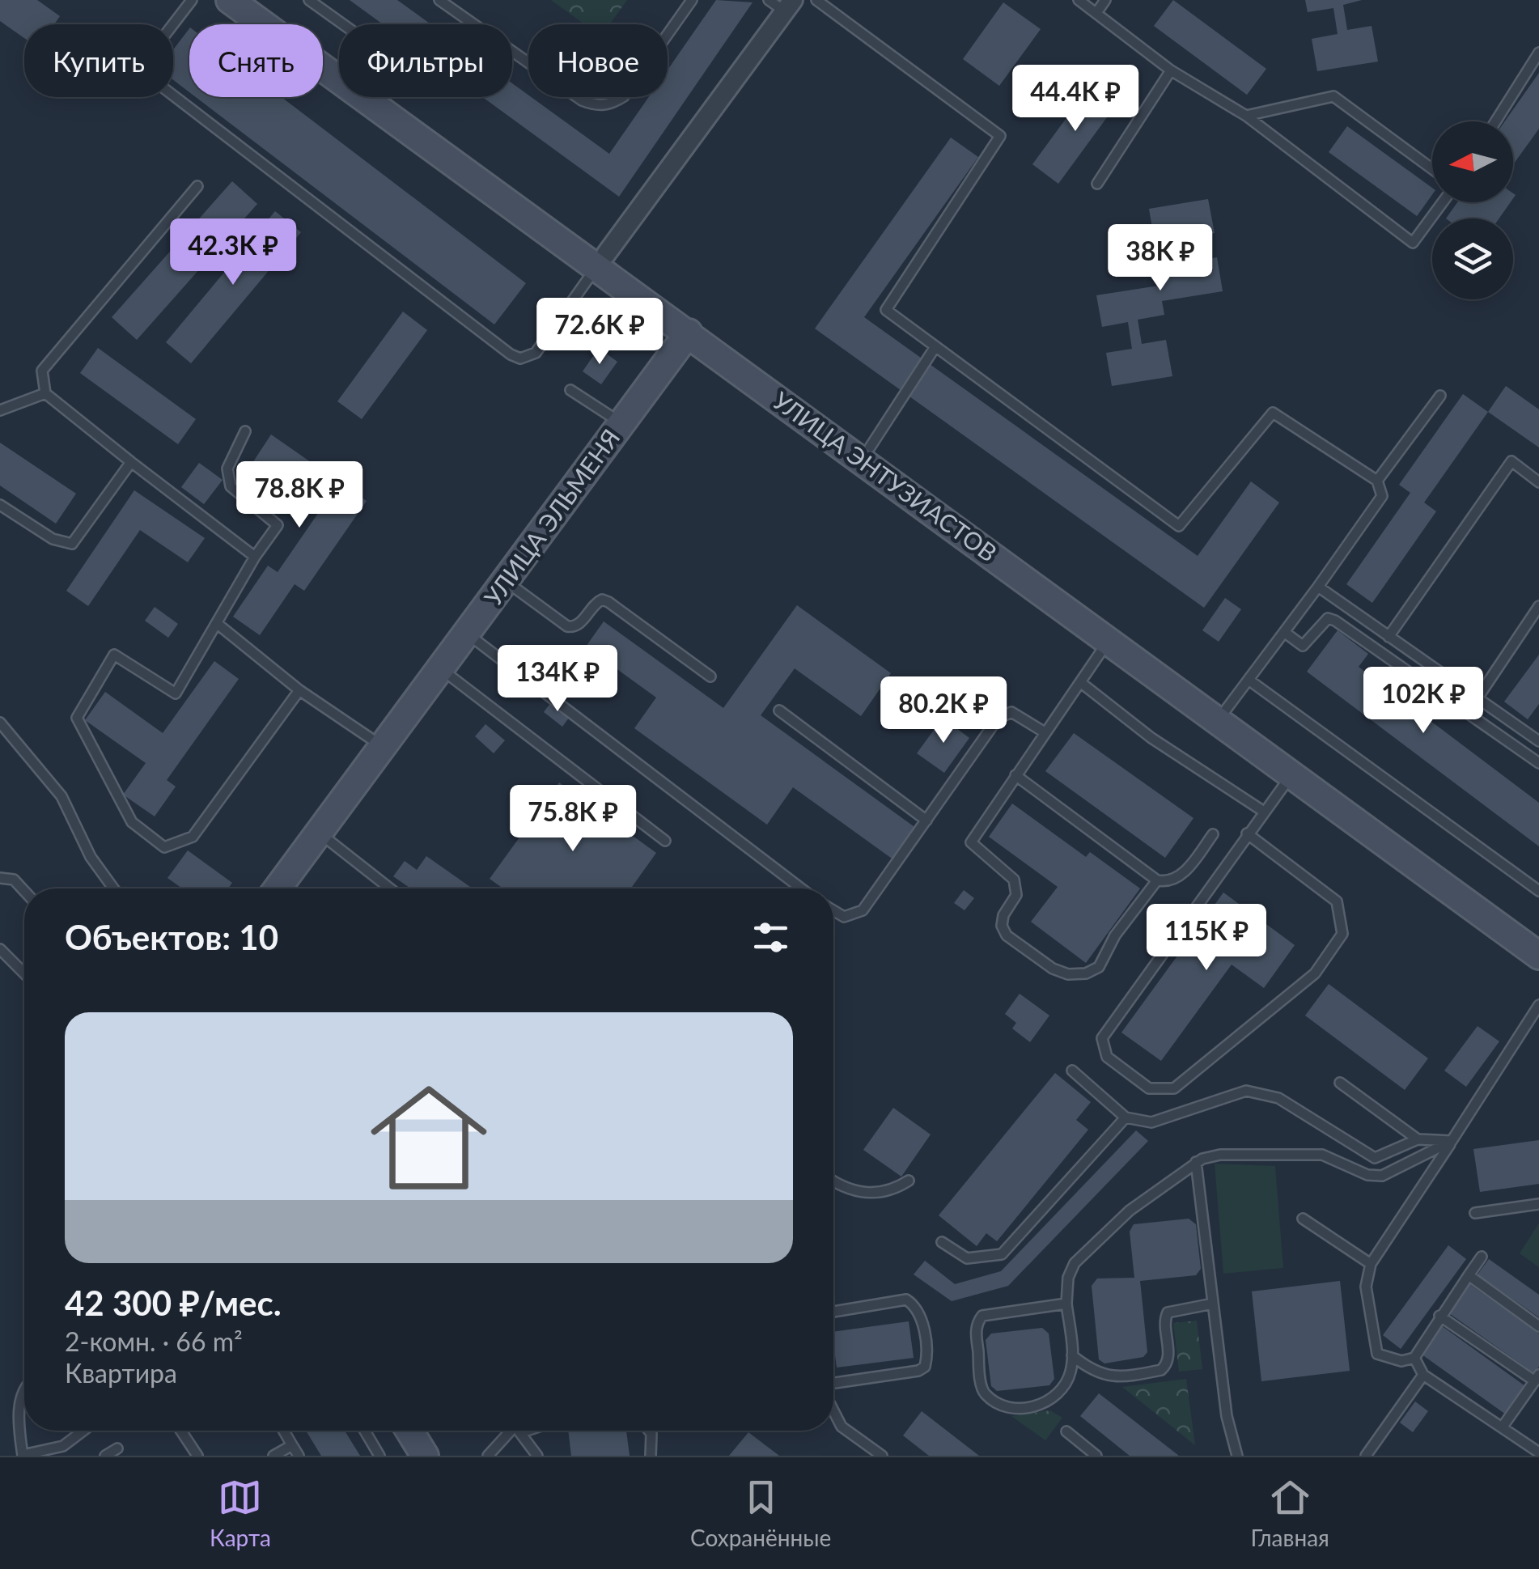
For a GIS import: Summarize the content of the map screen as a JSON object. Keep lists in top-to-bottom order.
{
  "streets": {
    "main road": ["УЛИЦА ЭНТУЗИАСТОВ", "УЛИЦА ЭЛЬМЕНЯ"]
  },
  "crossings": [
    ["УЛИЦА ЭНТУЗИАСТОВ", "УЛИЦА ЭЛЬМЕНЯ"]
  ],
  "north": "left",
  "page": {
    "chip": [
      "Купить",
      "Снять",
      "Фильтры",
      "Новое"
    ],
    "price": [
      "44.4K ₽",
      "42.3K ₽",
      "38K ₽",
      "72.6K ₽",
      "78.8K ₽",
      "134K ₽",
      "102K ₽",
      "80.2K ₽",
      "75.8K ₽",
      "115K ₽"
    ],
    "heading": "Объектов: 10",
    "list": [
      {
        "name": "42 300 ₽/мес.",
        "note": "2-комн. · 66 m² · Квартира"
      }
    ],
    "tabs": ["Карта", "Сохранённые", "Главная"]
  }
}
